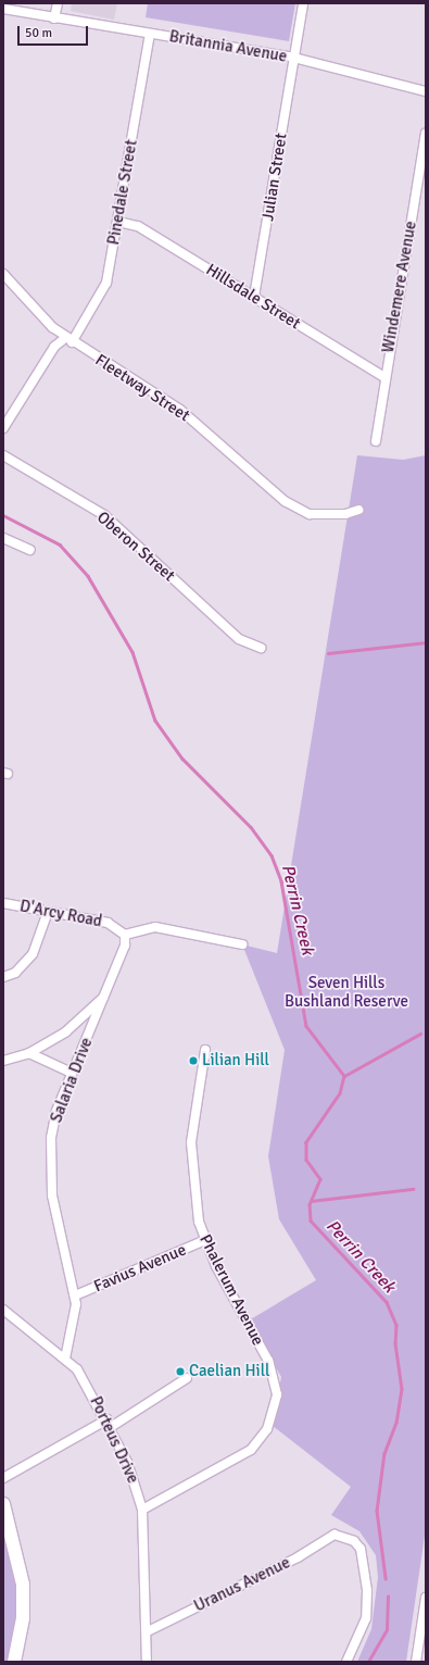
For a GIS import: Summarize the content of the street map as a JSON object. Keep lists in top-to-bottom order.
{
  "streets": {
    "street": [
      "Britannia Avenue",
      "Julian Street",
      "Pinedale Street",
      "Windemere Avenue",
      "Hillsdale Street",
      "Fleetway Street",
      "Oberon Street",
      "D'Arcy Road",
      "Salaria Drive",
      "Favius Avenue",
      "Phalerum Avenue",
      "Porteus Drive",
      "Uranus Avenue"
    ]
  },
  "crossings": [
    ["Britannia Avenue", "Julian Street"],
    ["Britannia Avenue", "Pinedale Street"],
    ["Julian Street", "Hillsdale Street"],
    ["Pinedale Street", "Hillsdale Street"],
    ["Pinedale Street", "Fleetway Street"],
    ["Windemere Avenue", "Hillsdale Street"],
    ["D'Arcy Road", "Salaria Drive"],
    ["Salaria Drive", "Favius Avenue"],
    ["Salaria Drive", "Porteus Drive"],
    ["Favius Avenue", "Phalerum Avenue"],
    ["Phalerum Avenue", "Porteus Drive"],
    ["Porteus Drive", "Uranus Avenue"]
  ],
  "water": ["Perrin Creek"],
  "parks": ["Seven Hills Bushland Reserve"],
  "places": ["Lilian Hill", "Caelian Hill"],
  "scale_bar": "50 m"
}
